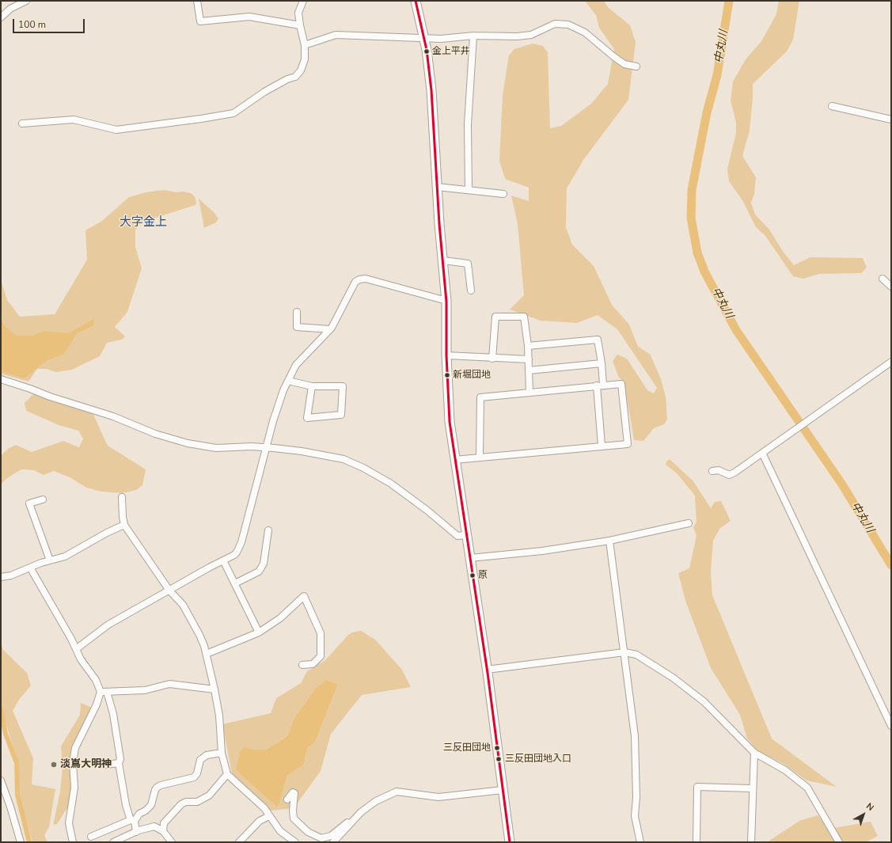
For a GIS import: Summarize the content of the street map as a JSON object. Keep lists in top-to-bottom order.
{
  "districts": ["大字金上"],
  "water": ["中丸川"],
  "places": [
    "金上平井",
    "新堀団地",
    "原",
    "三反田団地",
    "三反田団地入口",
    "淡嶌大明神"
  ],
  "scale_bar": "100 m",
  "north": "top right"
}
